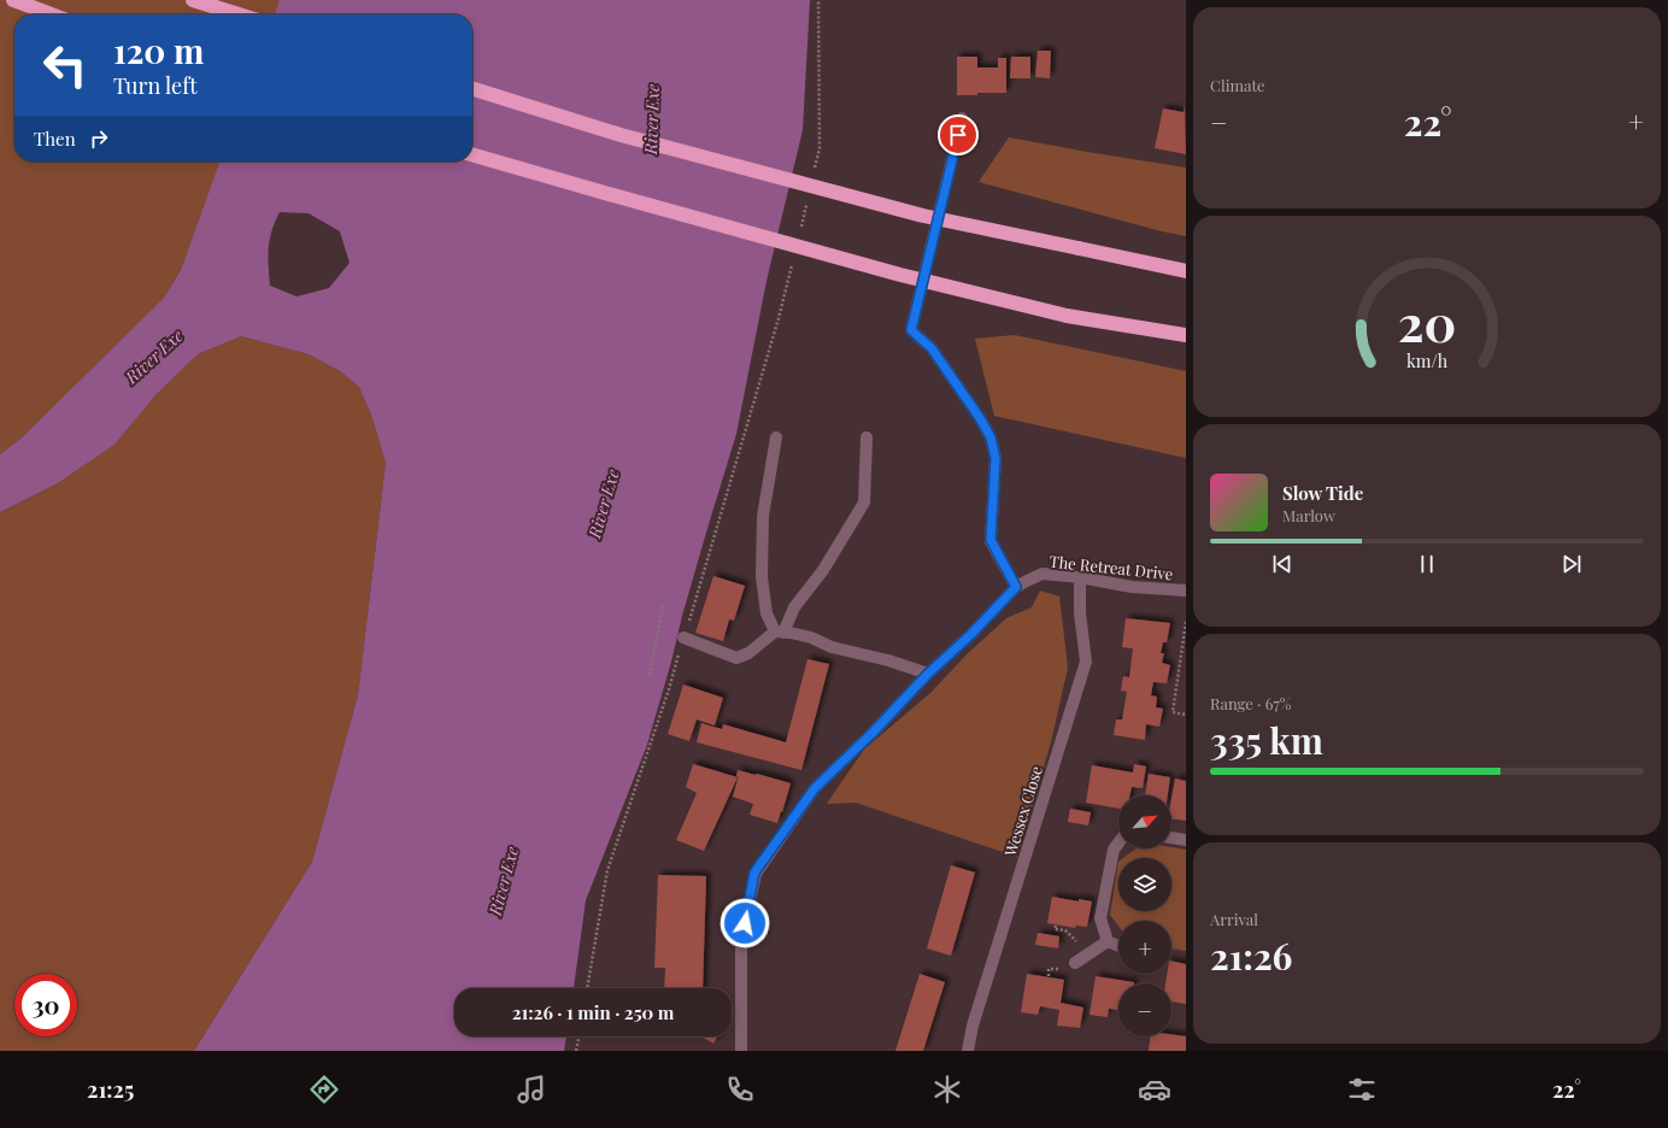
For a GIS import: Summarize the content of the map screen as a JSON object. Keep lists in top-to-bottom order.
{
  "streets": {
    "street": ["The Retreat Drive", "Wessex Close"]
  },
  "crossings": [
    ["The Retreat Drive", "Wessex Close"]
  ],
  "water": ["River Exe"],
  "north": "top right",
  "page": {
    "tile": [
      "Climate",
      ["Range · 67%", "335 km"],
      ["Arrival", "21:26"]
    ],
    "turn": ["120 m", "Turn left"],
    "heat": ["−", "22°", "+"],
    "then": "Then",
    "song": ["Slow Tide", "Marlow"],
    "map_buttons": ["+", "−"],
    "limit": "30",
    "trip": "21:26 · 1 min · 250 m",
    "tabs": ["21:25", "22°"],
    "gauge": ["20", "km/h"]
  }
}
